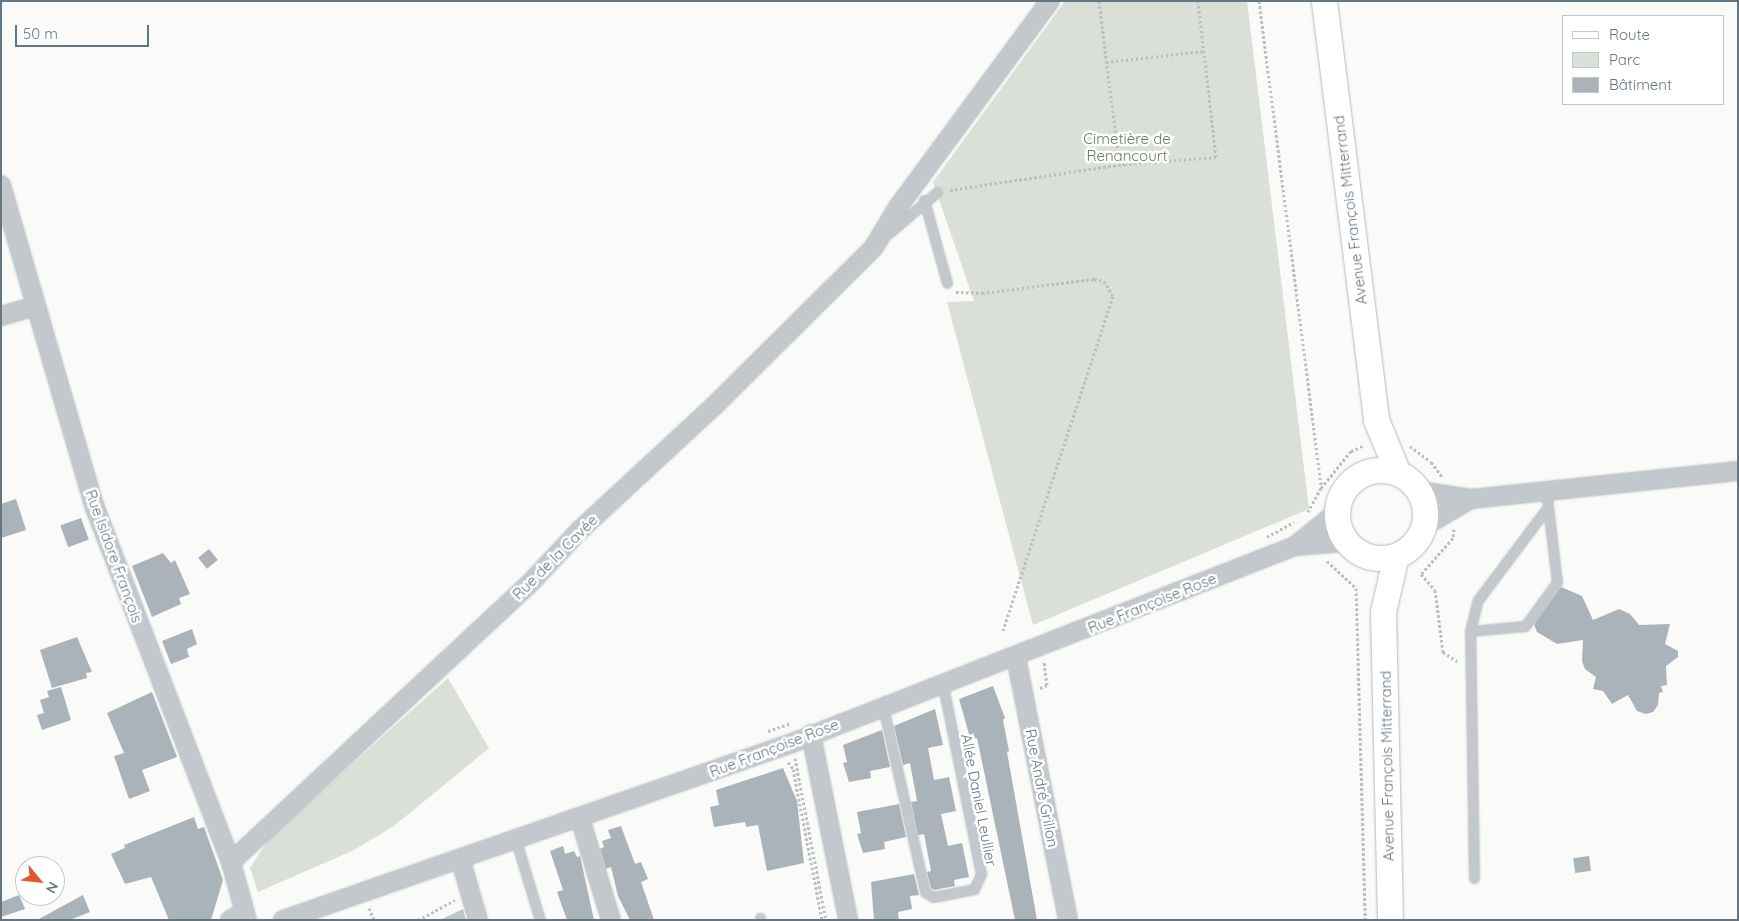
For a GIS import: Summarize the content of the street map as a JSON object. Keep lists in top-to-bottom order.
{
  "streets": {
    "main road": ["Avenue François Mitterrand"],
    "street": [
      "Rue Isidore François",
      "Rue de la Cavée",
      "Rue Françoise Rose",
      "Rue André Grillon"
    ],
    "lane": ["Allée Daniel Leullier"]
  },
  "crossings": [
    ["Rue Isidore François", "Rue de la Cavée"],
    ["Rue Françoise Rose", "Rue André Grillon"],
    ["Rue Françoise Rose", "Allée Daniel Leullier"]
  ],
  "parks": ["Cimetière de Renancourt"],
  "legend": ["Route", "Parc", "Bâtiment"],
  "scale_bar": "50 m",
  "north": "bottom right"
}
